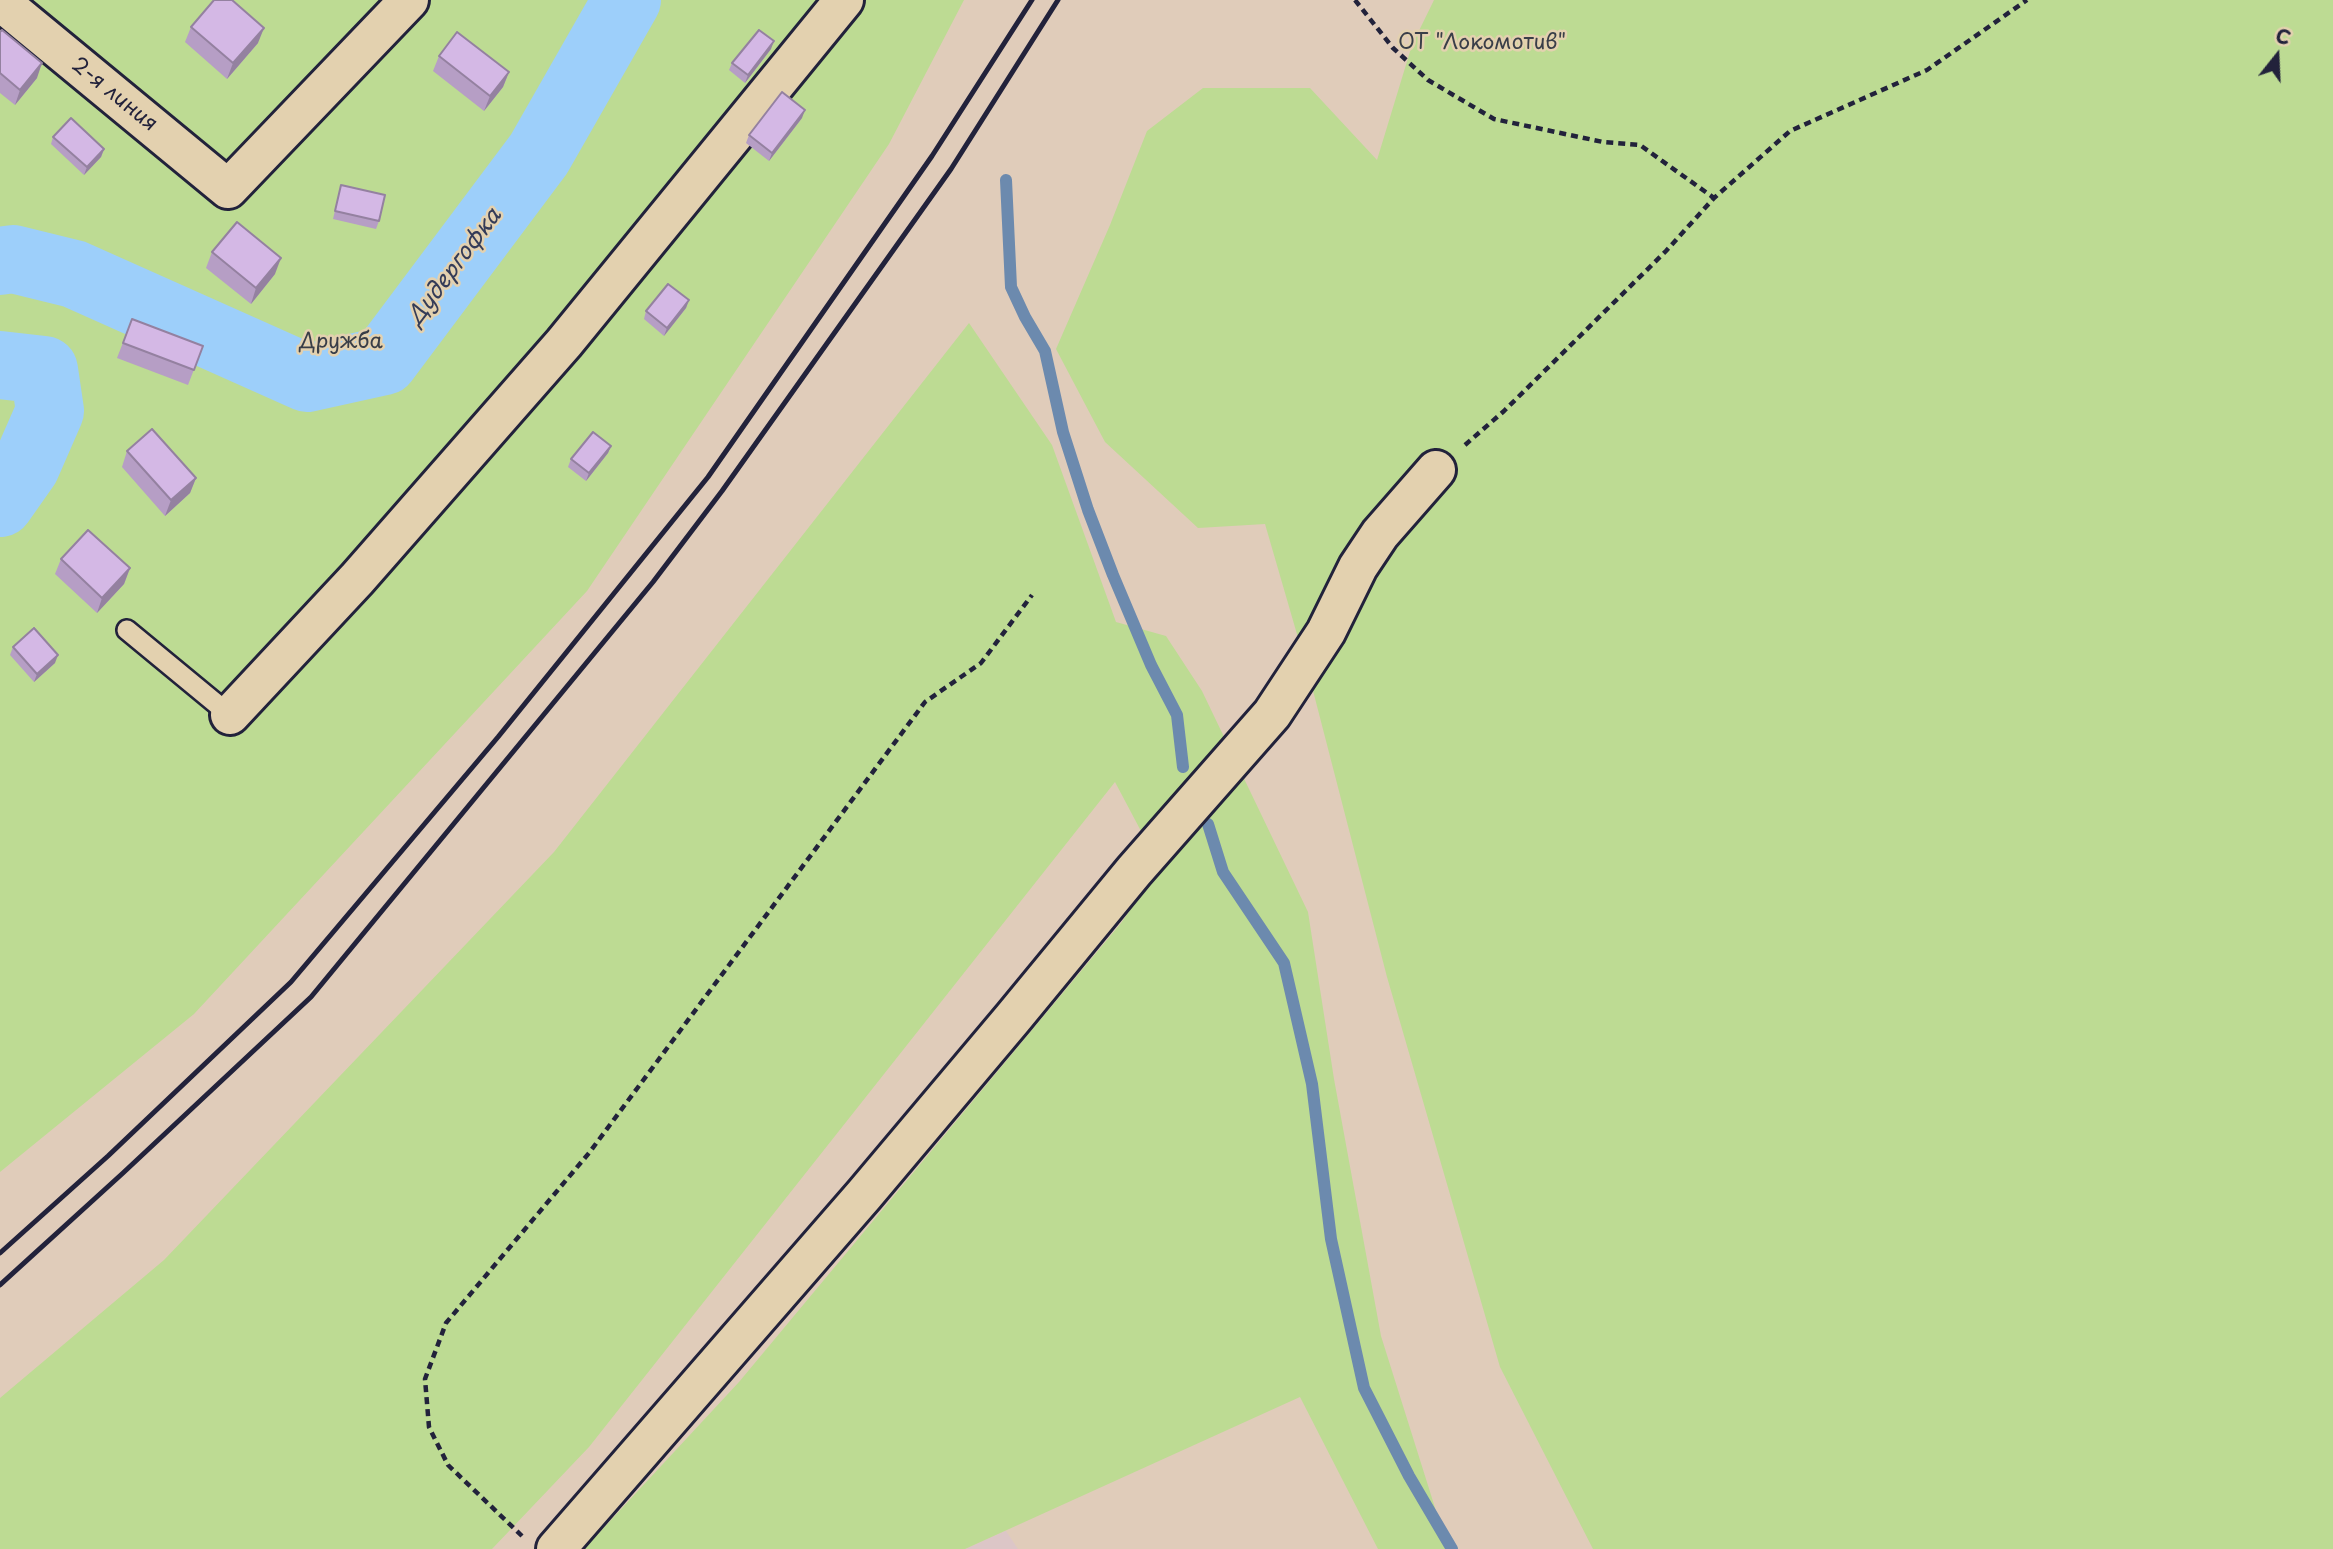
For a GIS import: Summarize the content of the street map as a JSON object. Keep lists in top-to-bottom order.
{
  "streets": {
    "street": ["2-я линия"]
  },
  "water": ["Дудергофка"],
  "parks": ["ОТ \"Локомотив\"", "Дружба"],
  "north": "top"
}
